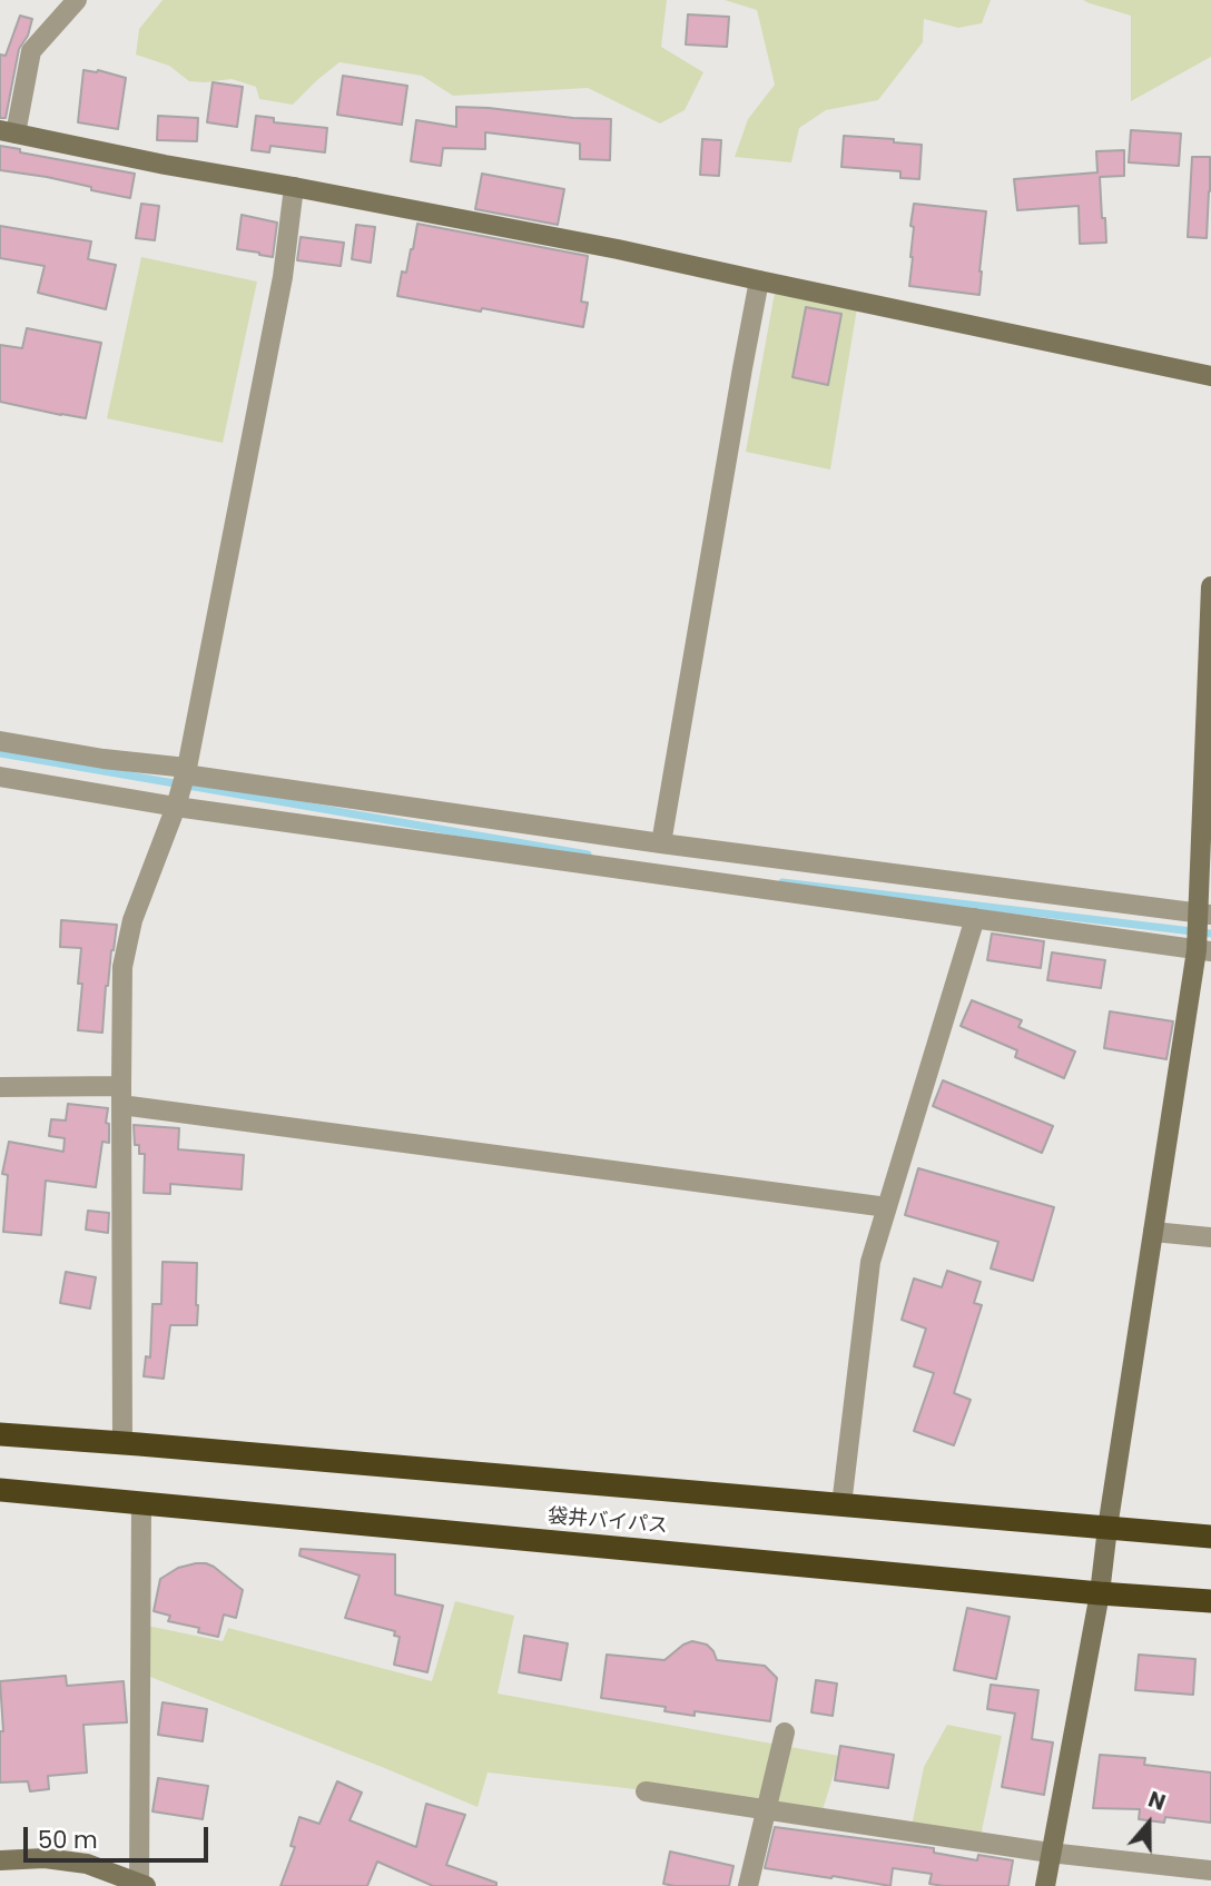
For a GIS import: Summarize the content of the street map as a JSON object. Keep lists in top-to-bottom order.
{
  "streets": {
    "highway": ["袋井バイパス"]
  },
  "scale_bar": "50 m",
  "north": "top"
}
